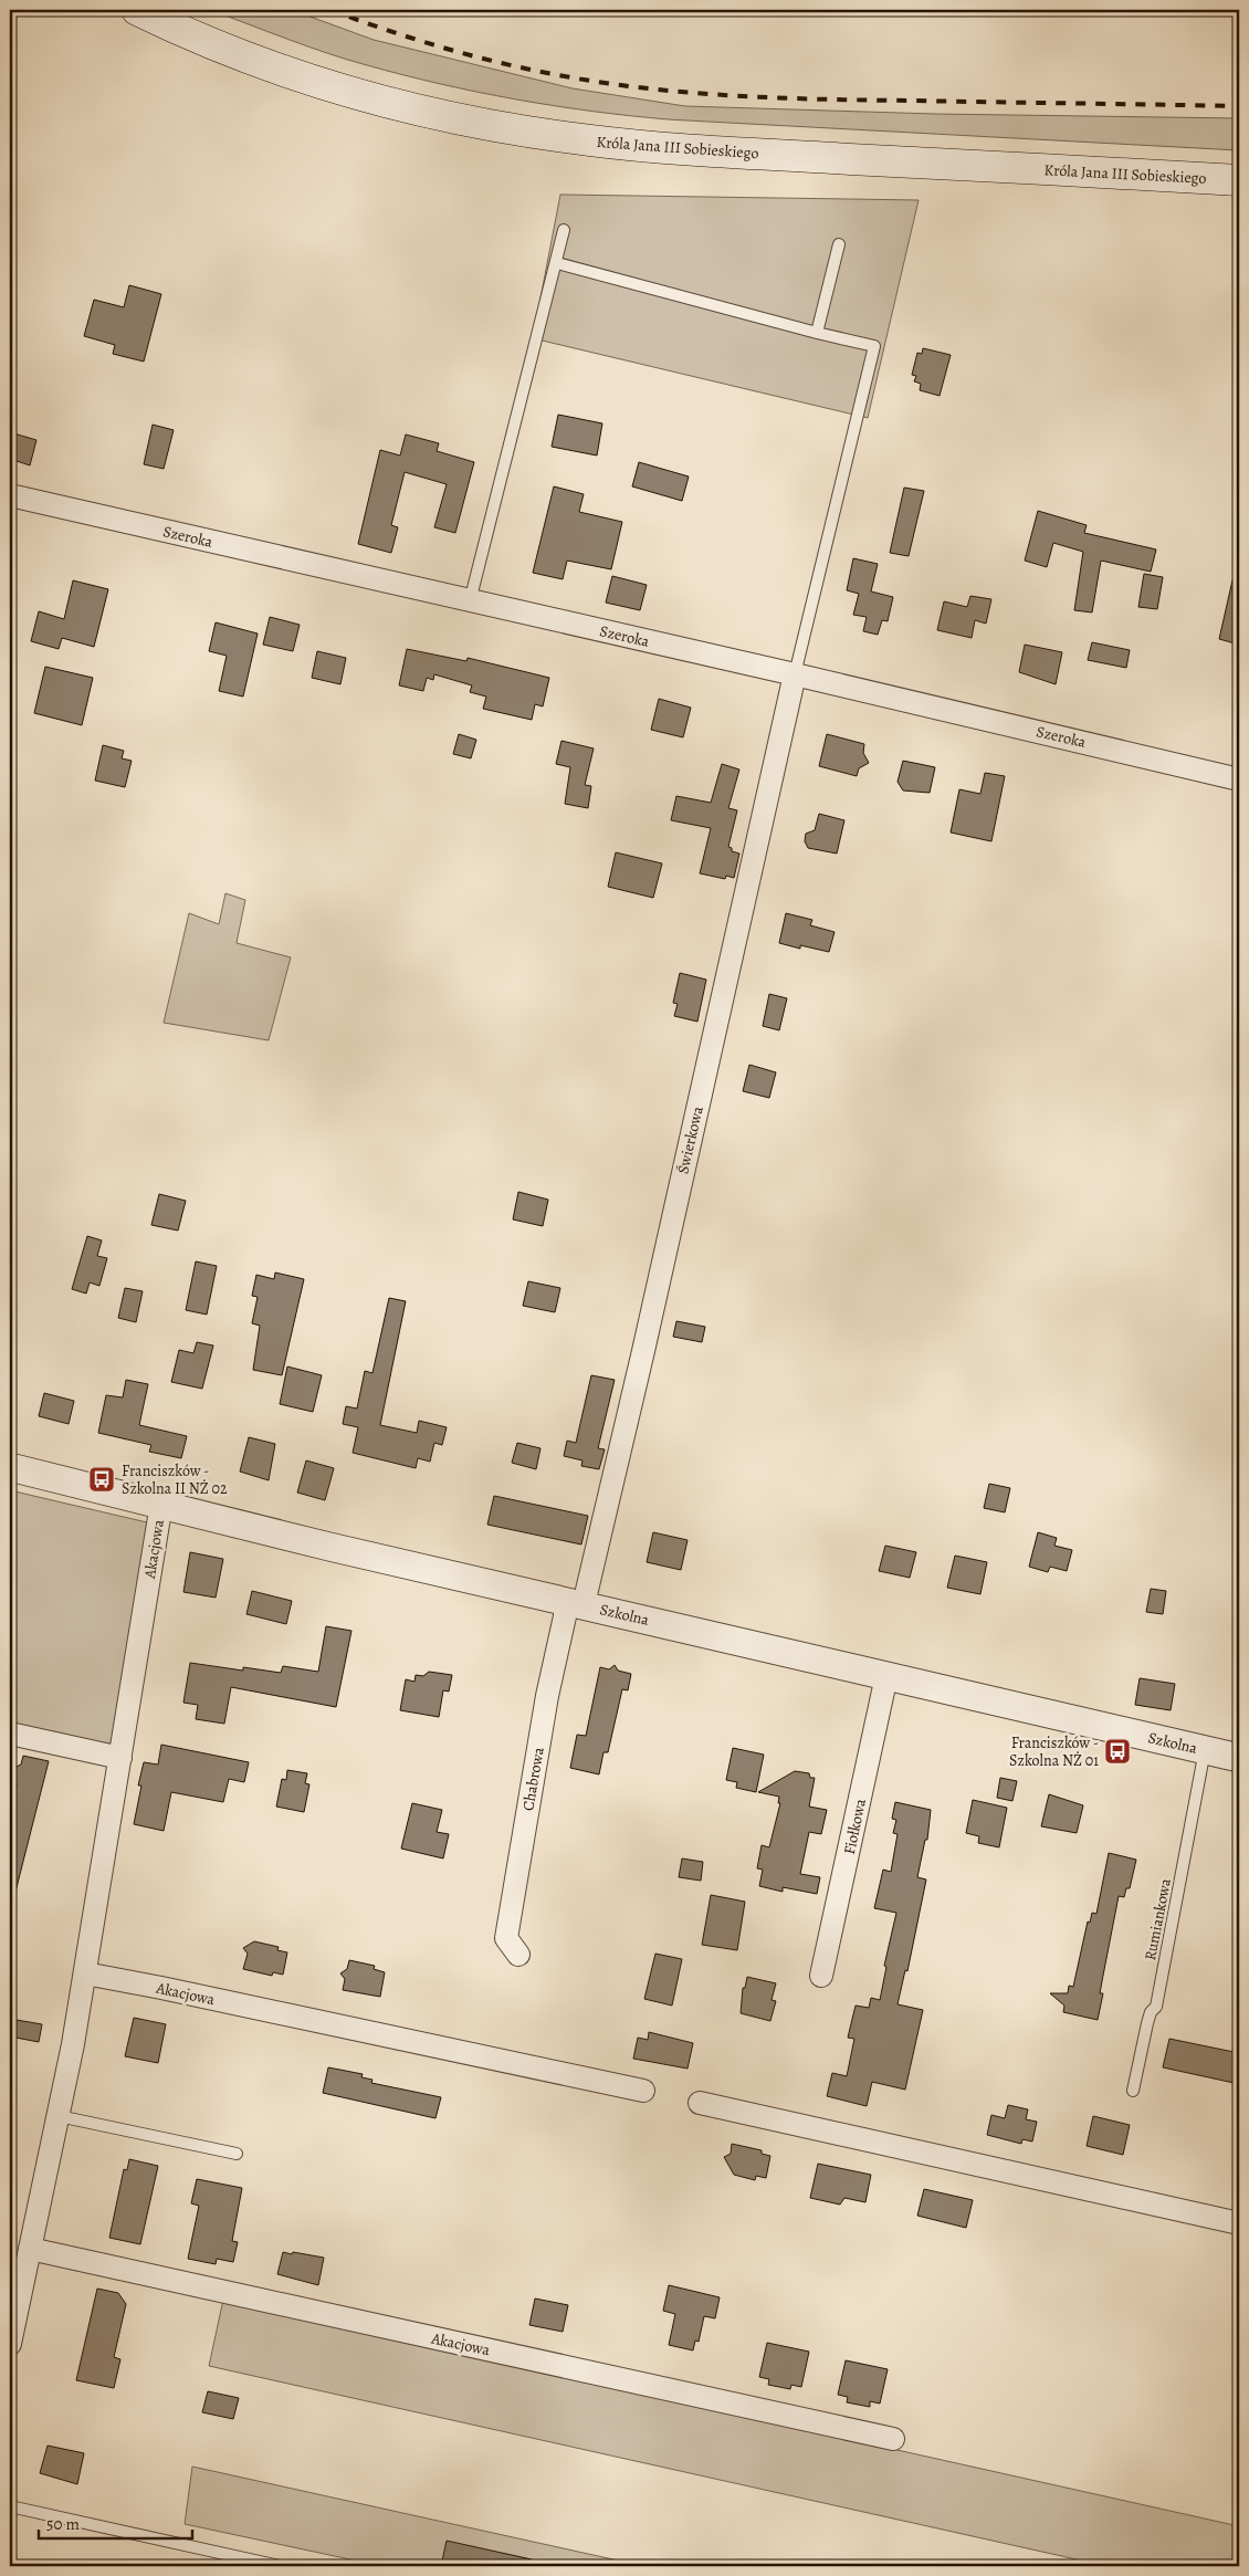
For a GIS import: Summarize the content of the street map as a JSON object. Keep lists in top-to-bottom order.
{
  "streets": {
    "main road": ["Króla Jana III Sobieskiego"],
    "street": [
      "Szeroka",
      "Świerkowa",
      "Akacjowa",
      "Szkolna",
      "Chabrowa",
      "Fiołkowa"
    ],
    "lane": ["Rumiankowa"]
  },
  "crossings": [
    ["Szeroka", "Świerkowa"],
    ["Świerkowa", "Szkolna"],
    ["Świerkowa", "Chabrowa"],
    ["Akacjowa", "Szkolna"],
    ["Szkolna", "Chabrowa"],
    ["Szkolna", "Fiołkowa"],
    ["Szkolna", "Rumiankowa"]
  ],
  "places": {
    "bus stop": ["Franciszków - Szkolna II NŻ 02", "Franciszków - Szkolna NŻ 01"]
  },
  "scale_bar": "50 m"
}
